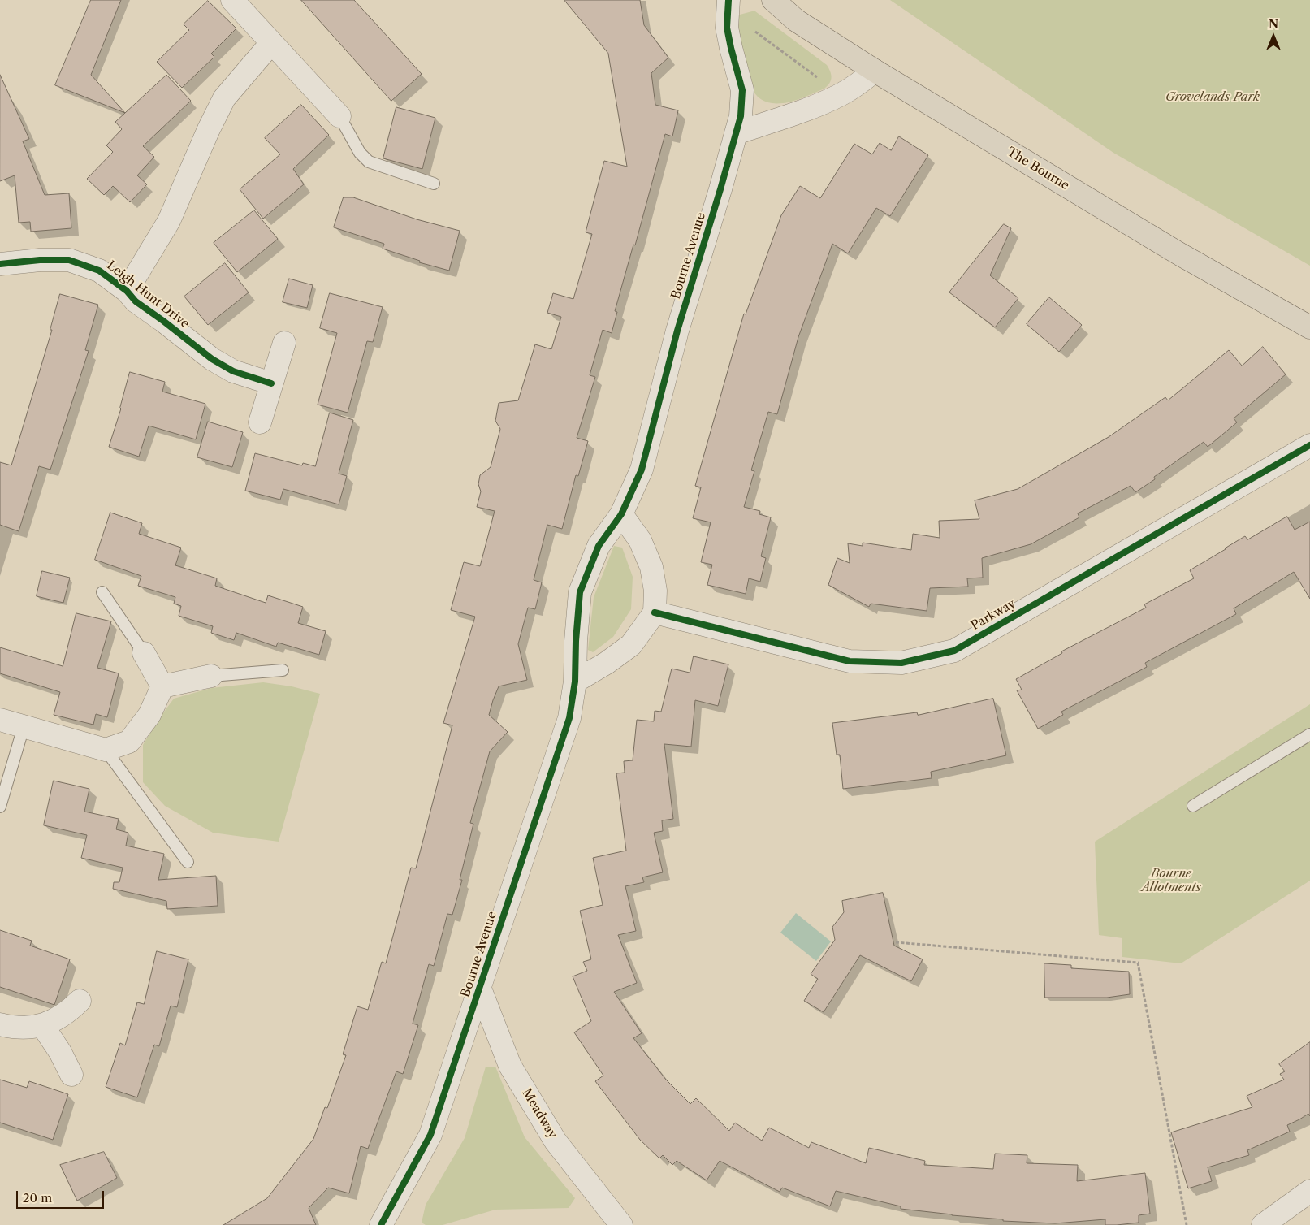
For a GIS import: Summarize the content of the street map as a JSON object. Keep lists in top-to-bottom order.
{
  "streets": {
    "main road": ["The Bourne"],
    "street": [
      "Bourne Avenue",
      "Leigh Hunt Drive",
      "Parkway",
      "Meadway"
    ]
  },
  "crossings": [
    ["Bourne Avenue", "Meadway"]
  ],
  "parks": ["Grovelands Park", "Bourne Allotments"],
  "scale_bar": "20 m",
  "north": "top"
}
